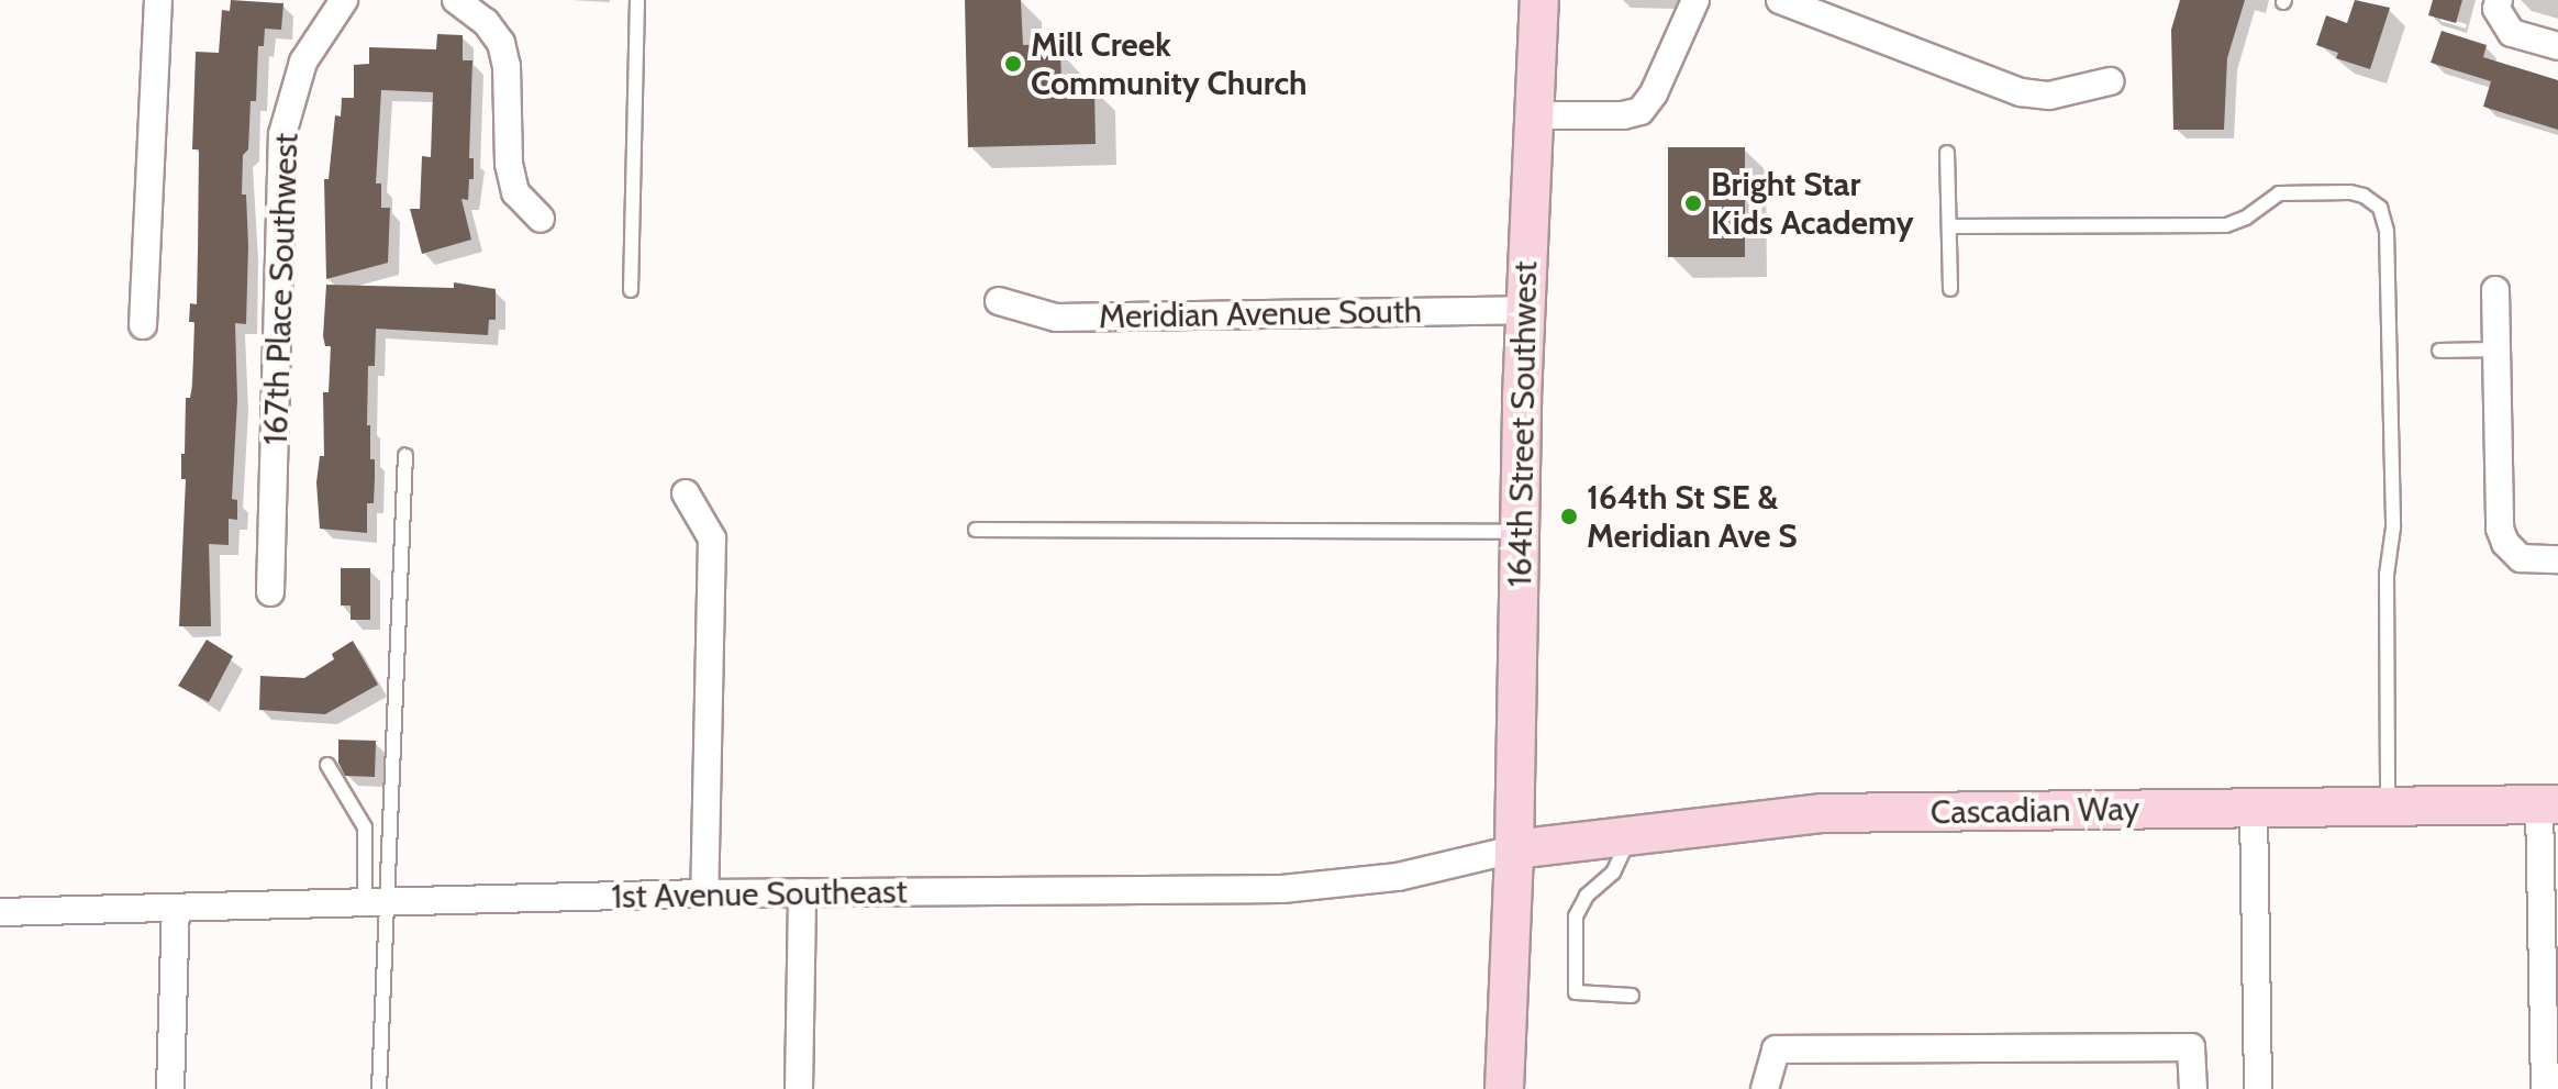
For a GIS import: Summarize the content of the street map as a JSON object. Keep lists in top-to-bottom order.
{
  "streets": {
    "main road": ["164th Street Southwest", "Cascadian Way"],
    "street": ["167th Place Southwest", "Meridian Avenue South", "1st Avenue Southeast"]
  },
  "crossings": [
    ["Meridian Avenue South", "164th Street Southwest"],
    ["164th Street Southwest", "Cascadian Way"],
    ["164th Street Southwest", "1st Avenue Southeast"],
    ["Cascadian Way", "1st Avenue Southeast"]
  ],
  "places": ["Mill Creek Community Church", "Bright Star Kids Academy", "164th St SE & Meridian Ave S"]
}
